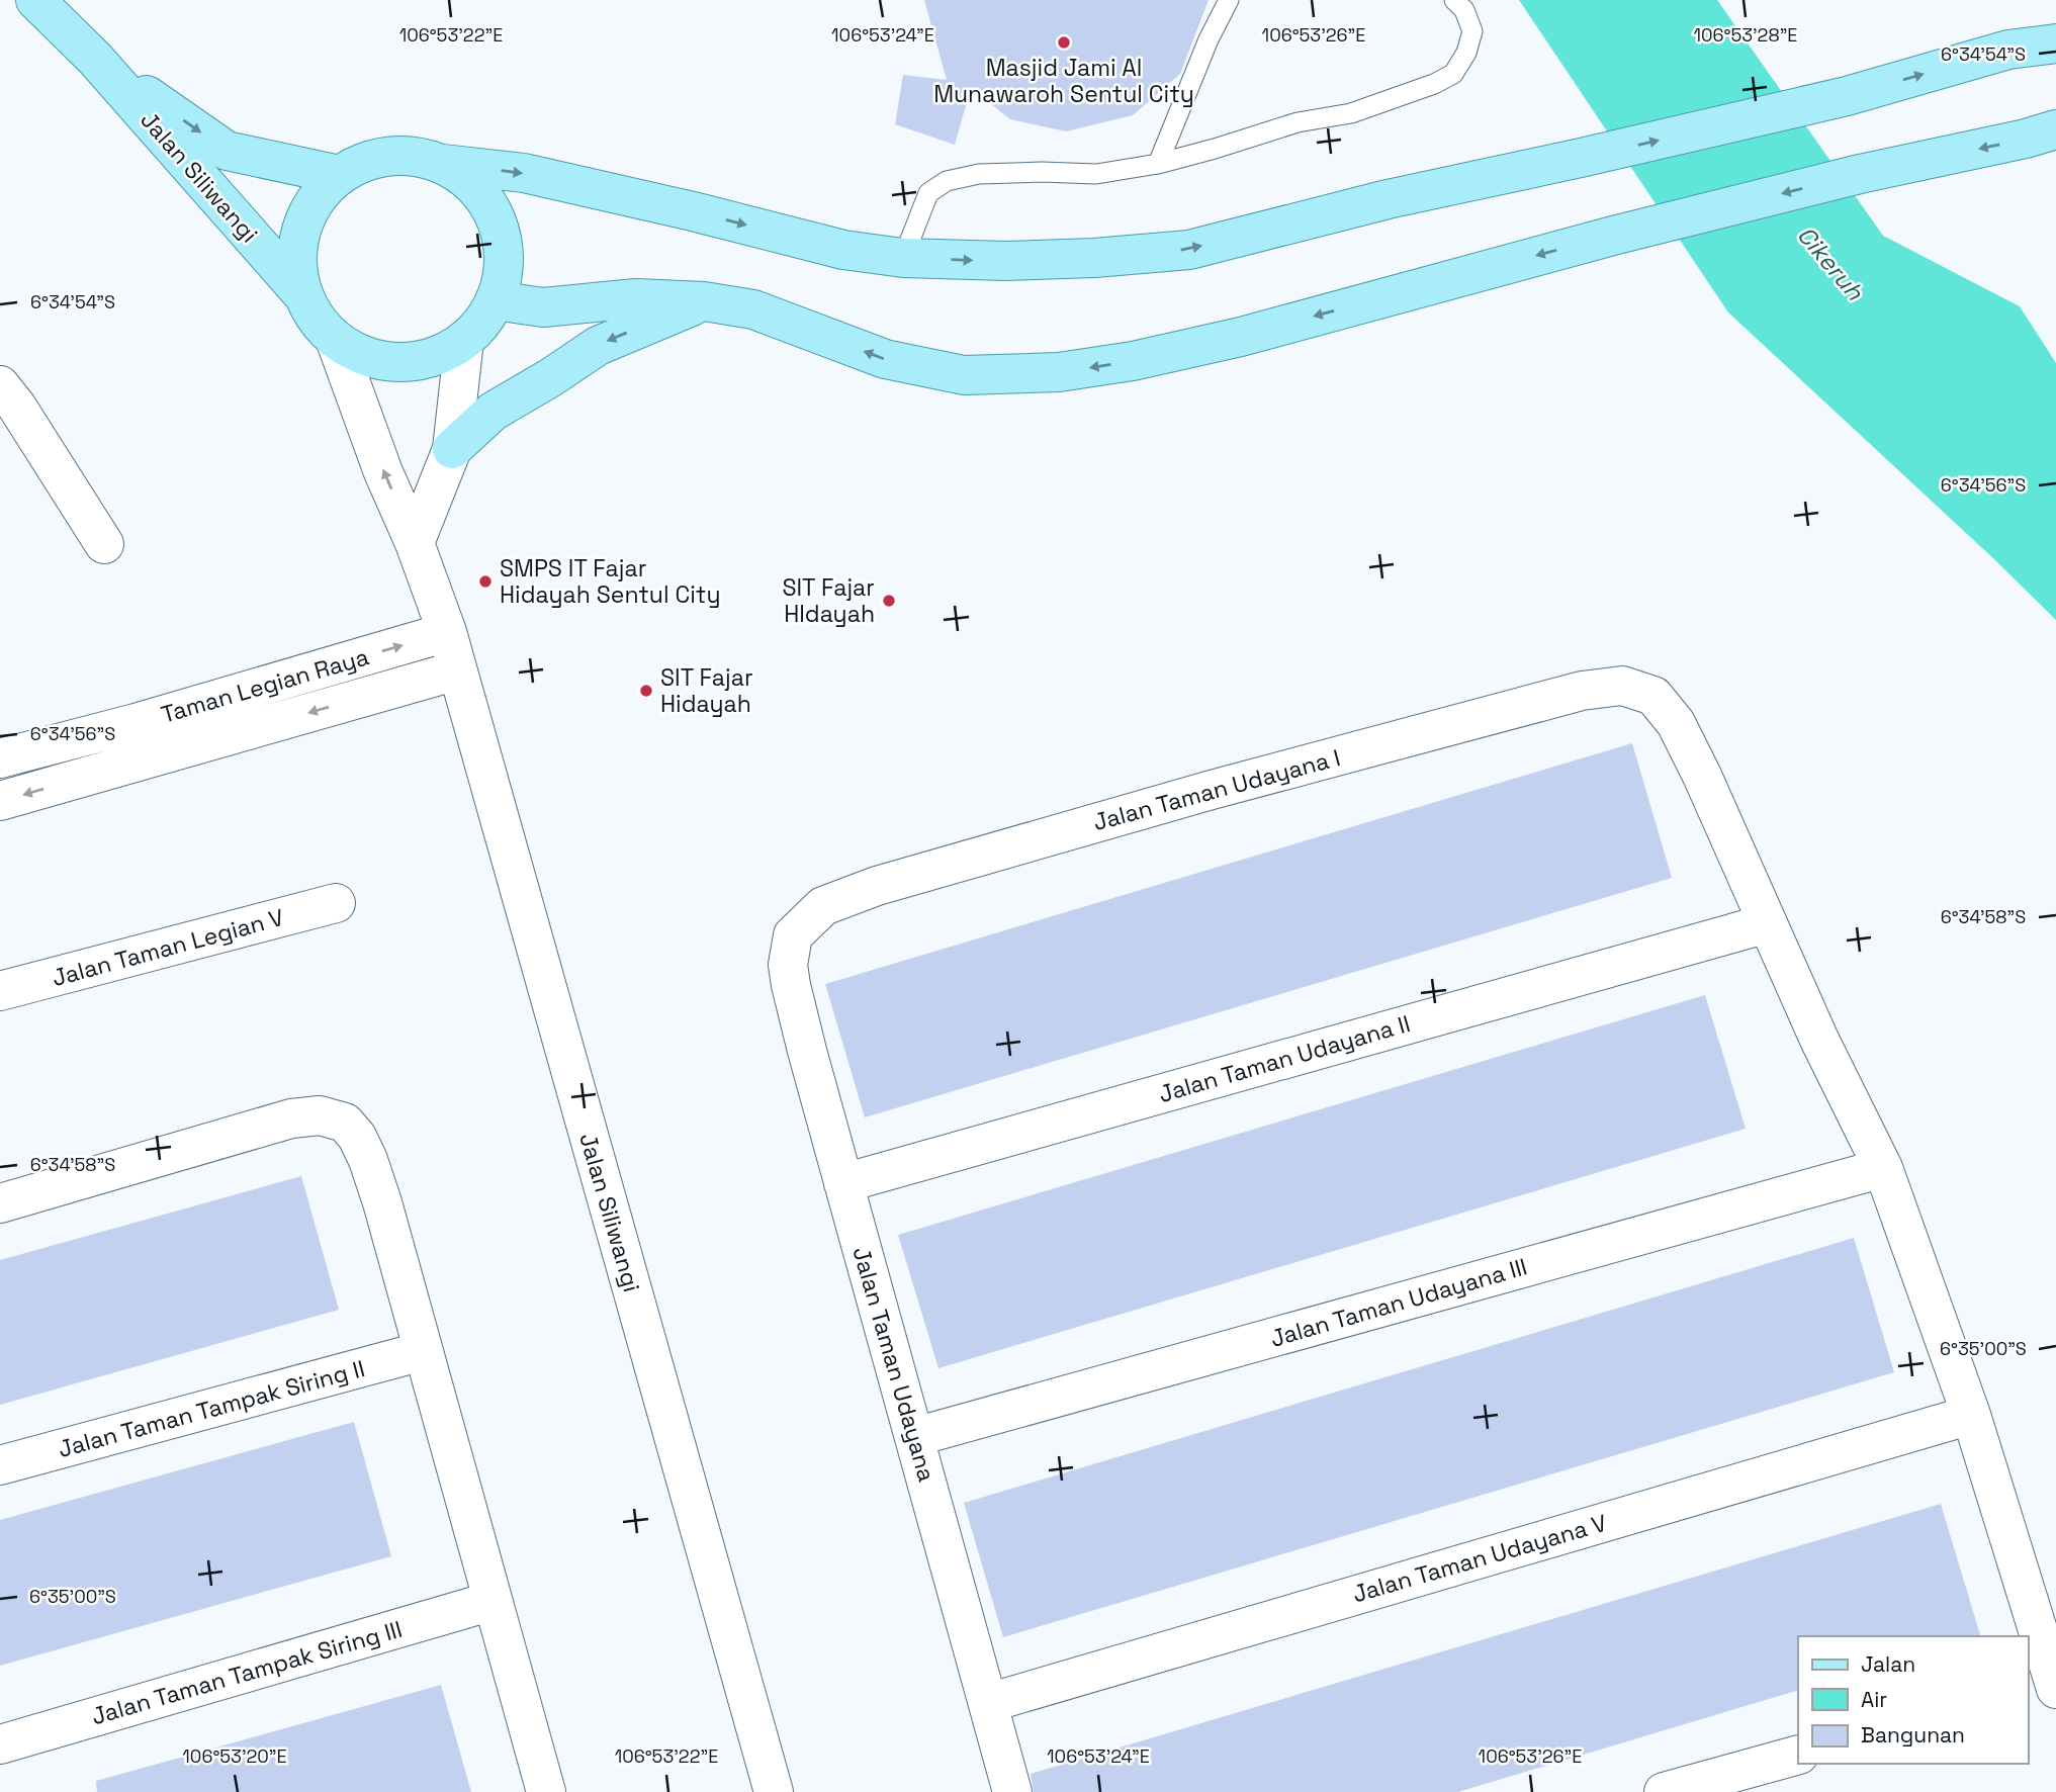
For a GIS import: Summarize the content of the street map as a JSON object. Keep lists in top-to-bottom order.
{
  "streets": {
    "main road": ["Jalan Siliwangi"],
    "street": [
      "Taman Legian Raya",
      "Jalan Taman Udayana I",
      "Jalan Taman Legian V",
      "Jalan Taman Udayana II",
      "Jalan Taman Udayana III",
      "Jalan Taman Udayana",
      "Jalan Taman Tampak Siring II",
      "Jalan Taman Udayana V",
      "Jalan Taman Tampak Siring III"
    ]
  },
  "crossings": [
    ["Jalan Siliwangi", "Taman Legian Raya"],
    ["Jalan Taman Udayana I", "Jalan Taman Udayana II"],
    ["Jalan Taman Udayana I", "Jalan Taman Udayana"],
    ["Jalan Taman Udayana II", "Jalan Taman Udayana"],
    ["Jalan Taman Udayana III", "Jalan Taman Udayana"],
    ["Jalan Taman Udayana", "Jalan Taman Udayana V"]
  ],
  "water": ["Cikeruh"],
  "places": [
    "Masjid Jami Al Munawaroh Sentul City",
    "SMPS IT Fajar Hidayah Sentul City",
    "SIT Fajar HIdayah",
    "SIT Fajar Hidayah"
  ],
  "legend": ["Jalan", "Air", "Bangunan"],
  "coordinates": [
    "106°53'22\"E",
    "106°53'24\"E",
    "106°53'26\"E",
    "106°53'28\"E",
    "6°34'54\"S",
    "6°34'56\"S",
    "6°34'58\"S",
    "6°35'00\"S",
    "106°53'20\"E"
  ]
}
